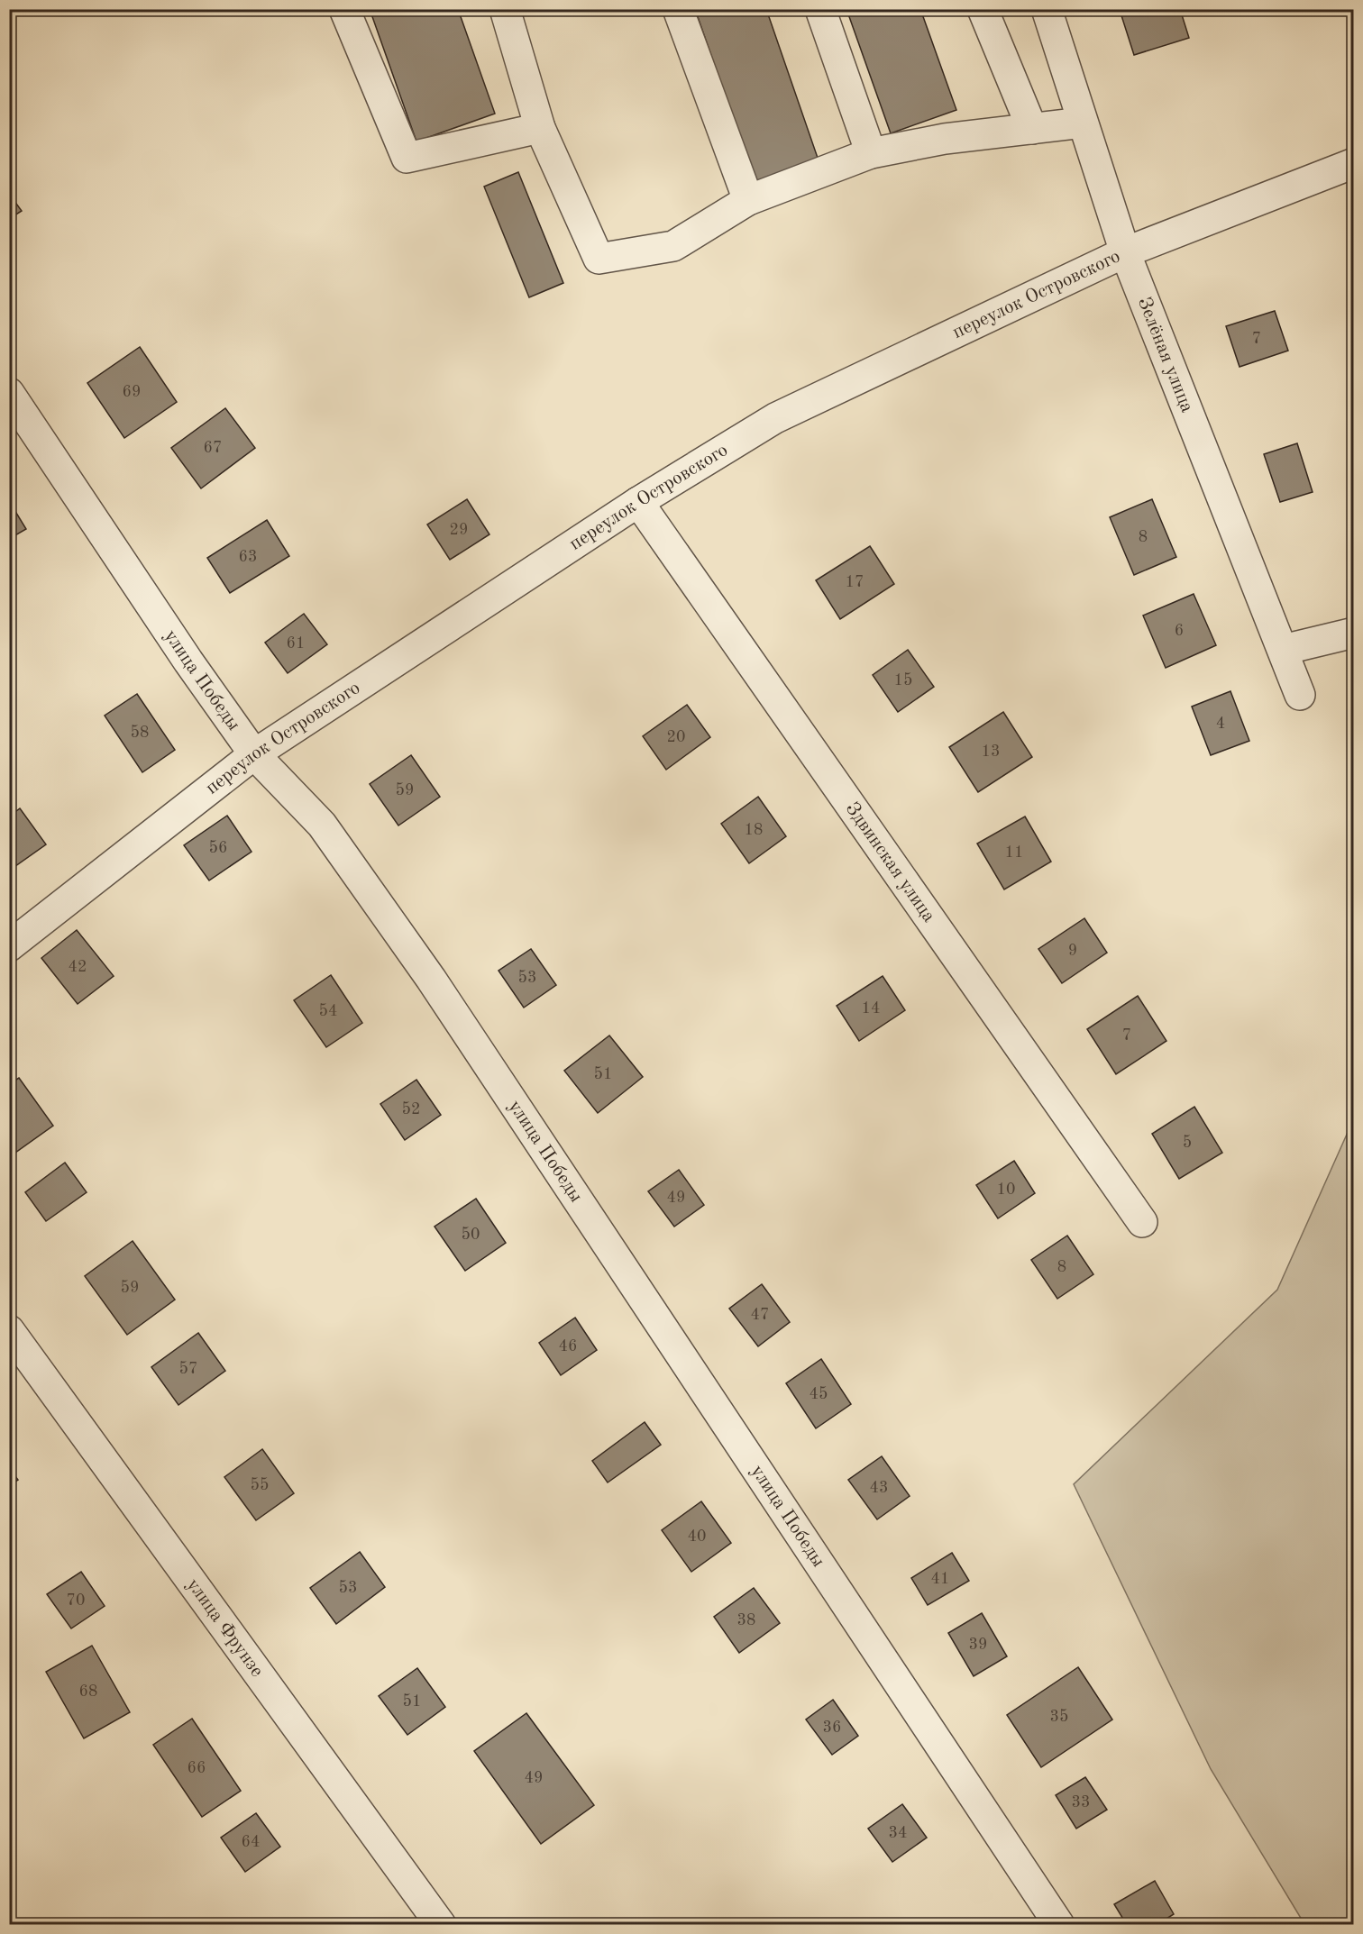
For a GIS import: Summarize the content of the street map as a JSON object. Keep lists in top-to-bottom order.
{
  "streets": {
    "street": [
      "переулок Островского",
      "Зелёная улица",
      "улица Победы",
      "Здвинская улица",
      "улица Фрунзе"
    ]
  },
  "crossings": [
    ["переулок Островского", "Зелёная улица"],
    ["переулок Островского", "улица Победы"],
    ["переулок Островского", "Здвинская улица"]
  ],
  "house_numbers": [
    "7",
    "69",
    "67",
    "29",
    "8",
    "63",
    "17",
    "6",
    "61",
    "15",
    "4",
    "58",
    "20",
    "13",
    "59",
    "18",
    "56",
    "11",
    "9",
    "42",
    "53",
    "14",
    "54",
    "7",
    "51",
    "52",
    "5",
    "10",
    "49",
    "50",
    "8",
    "59",
    "47",
    "46",
    "57",
    "45",
    "55",
    "43",
    "40",
    "41",
    "53",
    "70",
    "38",
    "39",
    "68",
    "51",
    "35",
    "36",
    "66",
    "49",
    "33",
    "34",
    "64"
  ]
}
